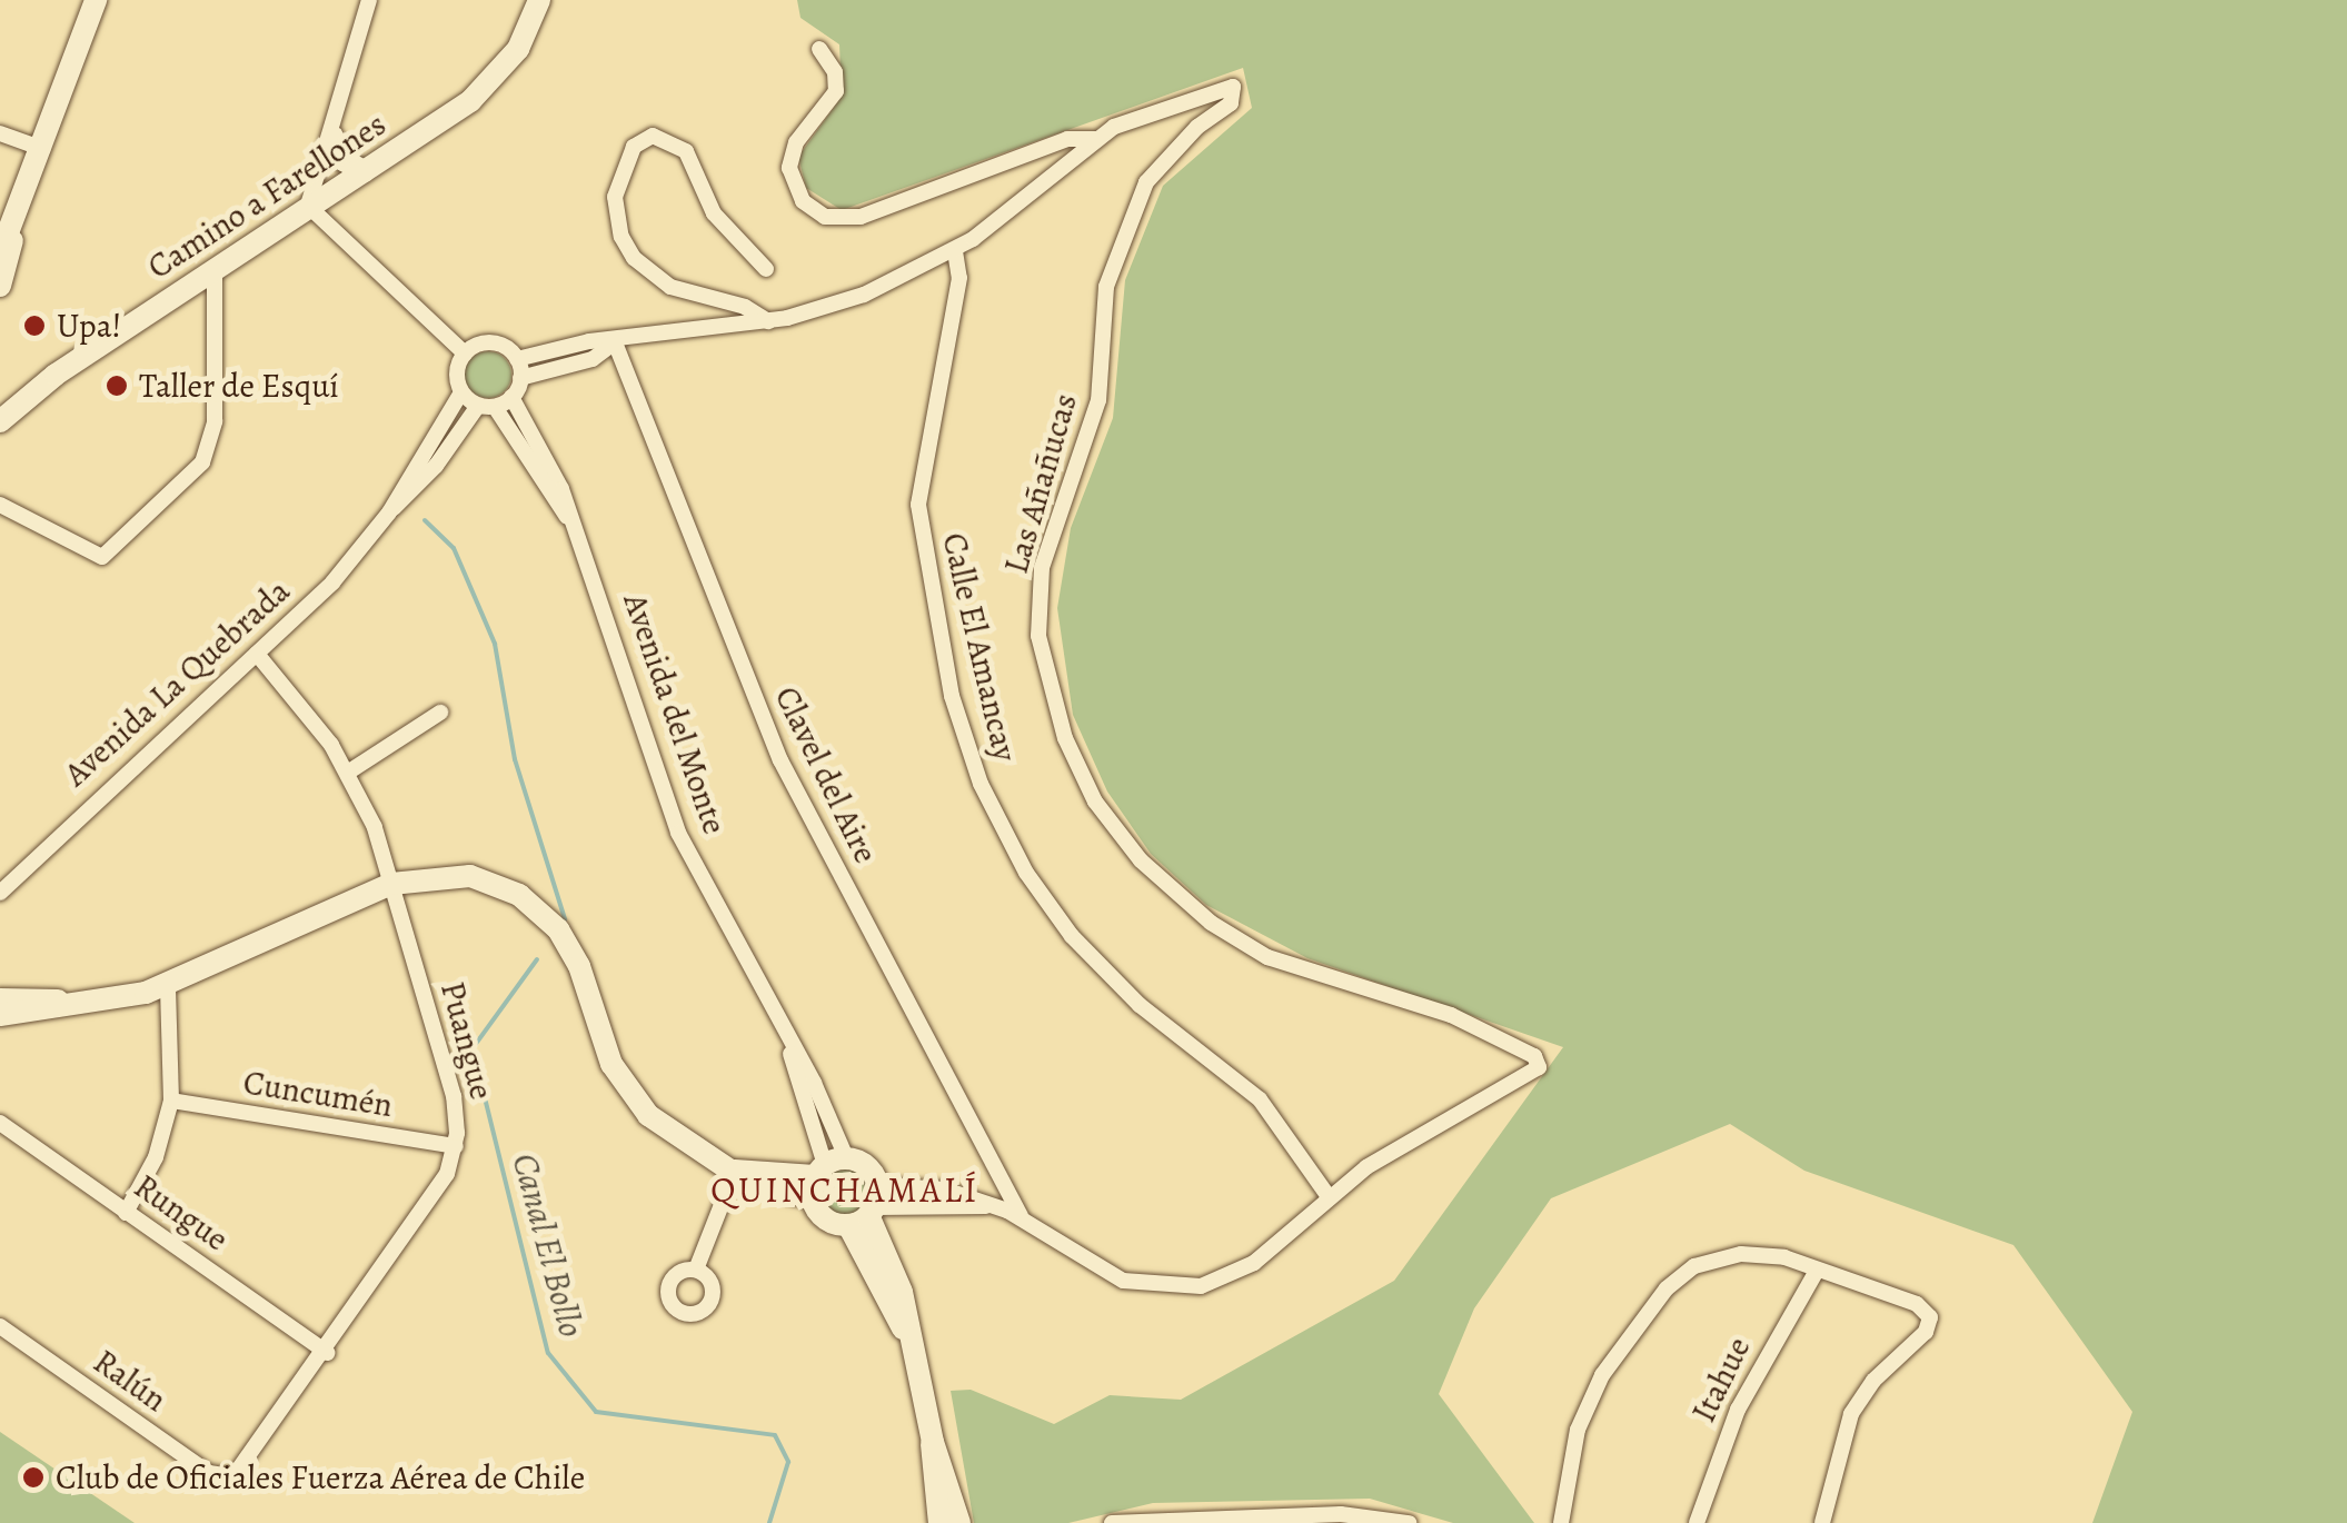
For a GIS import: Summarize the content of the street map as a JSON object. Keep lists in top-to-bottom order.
{
  "streets": {
    "street": [
      "Camino a Farellones",
      "Las Añañucas",
      "Calle El Amancay",
      "Avenida La Quebrada",
      "Avenida del Monte",
      "Clavel del Aire",
      "Puangue",
      "Cuncumén",
      "Rungue",
      "Itahue",
      "Ralún"
    ]
  },
  "crossings": [
    ["Las Añañucas", "Calle El Amancay"],
    ["Avenida La Quebrada", "Avenida del Monte"],
    ["Avenida La Quebrada", "Puangue"],
    ["Puangue", "Cuncumén"],
    ["Puangue", "Rungue"],
    ["Puangue", "Ralún"]
  ],
  "districts": ["QUINCHAMALÍ"],
  "water": ["Canal El Bollo"],
  "places": ["Upa!", "Taller de Esquí", "Club de Oficiales Fuerza Aérea de Chile"]
}
